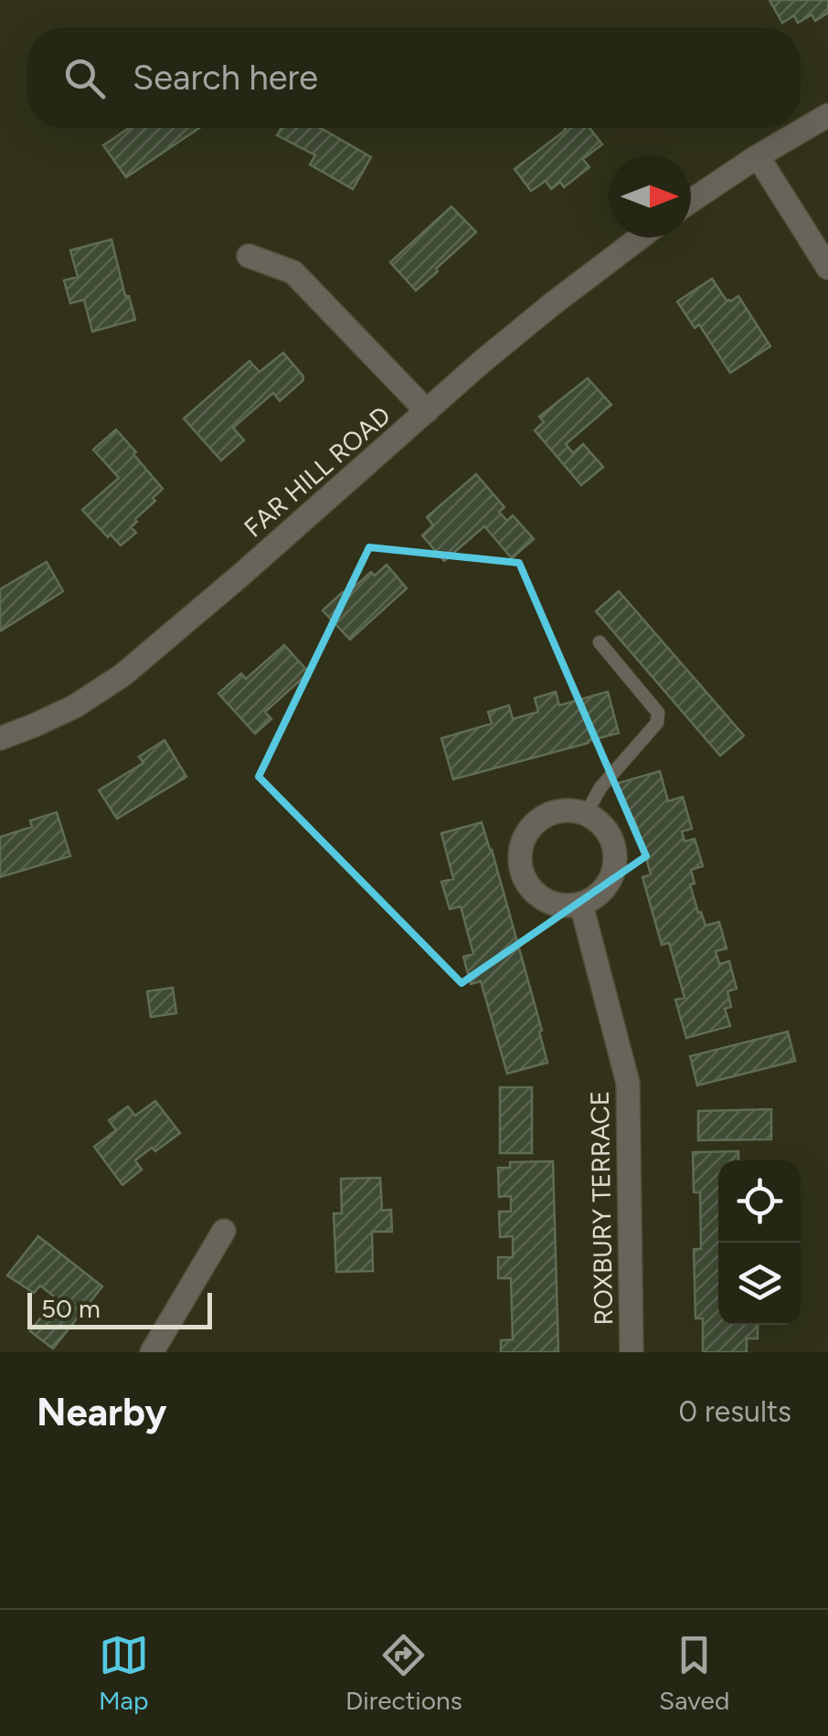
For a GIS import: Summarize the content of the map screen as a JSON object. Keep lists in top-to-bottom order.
{
  "streets": {
    "street": ["FAR HILL ROAD", "ROXBURY TERRACE"]
  },
  "scale_bar": "50 m",
  "north": "right",
  "page": {
    "search": "Search here",
    "scale": "50 m",
    "heading": ["Nearby", "0 results"],
    "nav": ["Map", "Directions", "Saved"]
  }
}
